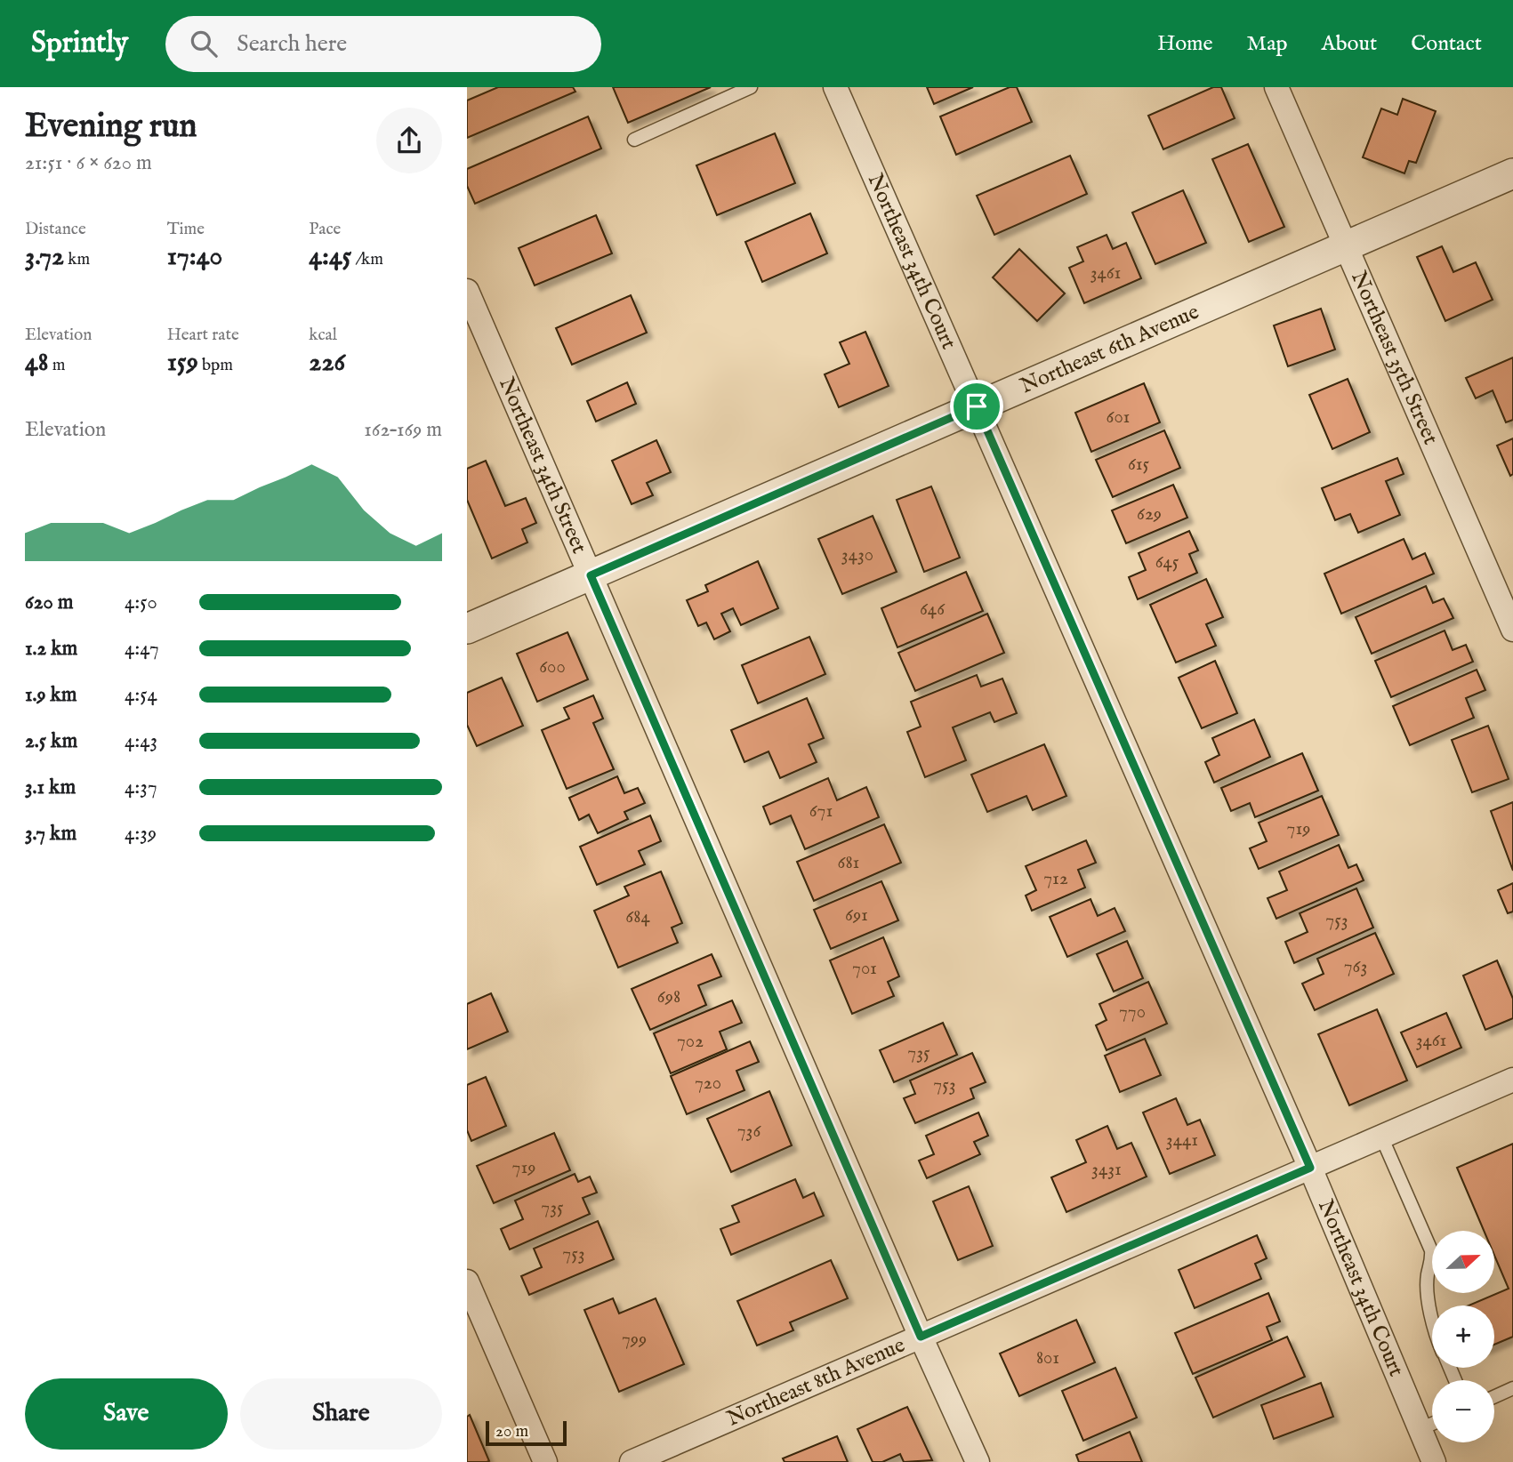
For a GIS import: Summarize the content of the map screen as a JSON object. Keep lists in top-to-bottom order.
{
  "streets": {
    "street": [
      "Northeast 34th Court",
      "Northeast 6th Avenue",
      "Northeast 35th Street",
      "Northeast 34th Street",
      "Northeast 8th Avenue"
    ]
  },
  "crossings": [
    ["Northeast 34th Court", "Northeast 6th Avenue"],
    ["Northeast 34th Court", "Northeast 8th Avenue"],
    ["Northeast 6th Avenue", "Northeast 35th Street"],
    ["Northeast 6th Avenue", "Northeast 34th Street"],
    ["Northeast 34th Street", "Northeast 8th Avenue"]
  ],
  "house_numbers": [
    "3461",
    "601",
    "615",
    "629",
    "3430",
    "645",
    "646",
    "600",
    "671",
    "719",
    "681",
    "712",
    "691",
    "684",
    "753",
    "763",
    "701",
    "698",
    "770",
    "3461",
    "702",
    "735",
    "720",
    "753",
    "736",
    "3441",
    "719",
    "3431",
    "735",
    "753",
    "799",
    "801"
  ],
  "scale_bar": "20 m",
  "north": "right",
  "page": {
    "header": "Sprintly",
    "search": "Search here",
    "nav": [
      "Home",
      "Map",
      "About",
      "Contact"
    ],
    "heading": ["Evening run", "21:51 · 6 × 620 m"],
    "stats": [
      ["Distance", "3.72 km"],
      ["Time", "17:40"],
      ["Pace", "4:45 /km"],
      ["Elevation", "48 m"],
      ["Heart rate", "159 bpm"],
      ["kcal", "226"]
    ],
    "chart": ["Elevation", "162–169 m"],
    "list": [
      {
        "name": "620 m",
        "note": "4:50"
      },
      {
        "name": "1.2 km",
        "note": "4:47"
      },
      {
        "name": "1.9 km",
        "note": "4:54"
      },
      {
        "name": "2.5 km",
        "note": "4:43"
      },
      {
        "name": "3.1 km",
        "note": "4:37"
      },
      {
        "name": "3.7 km",
        "note": "4:39"
      }
    ],
    "map_buttons": ["+", "−"],
    "buttons": ["Save", "Share"],
    "scale": "20 m"
  }
}
